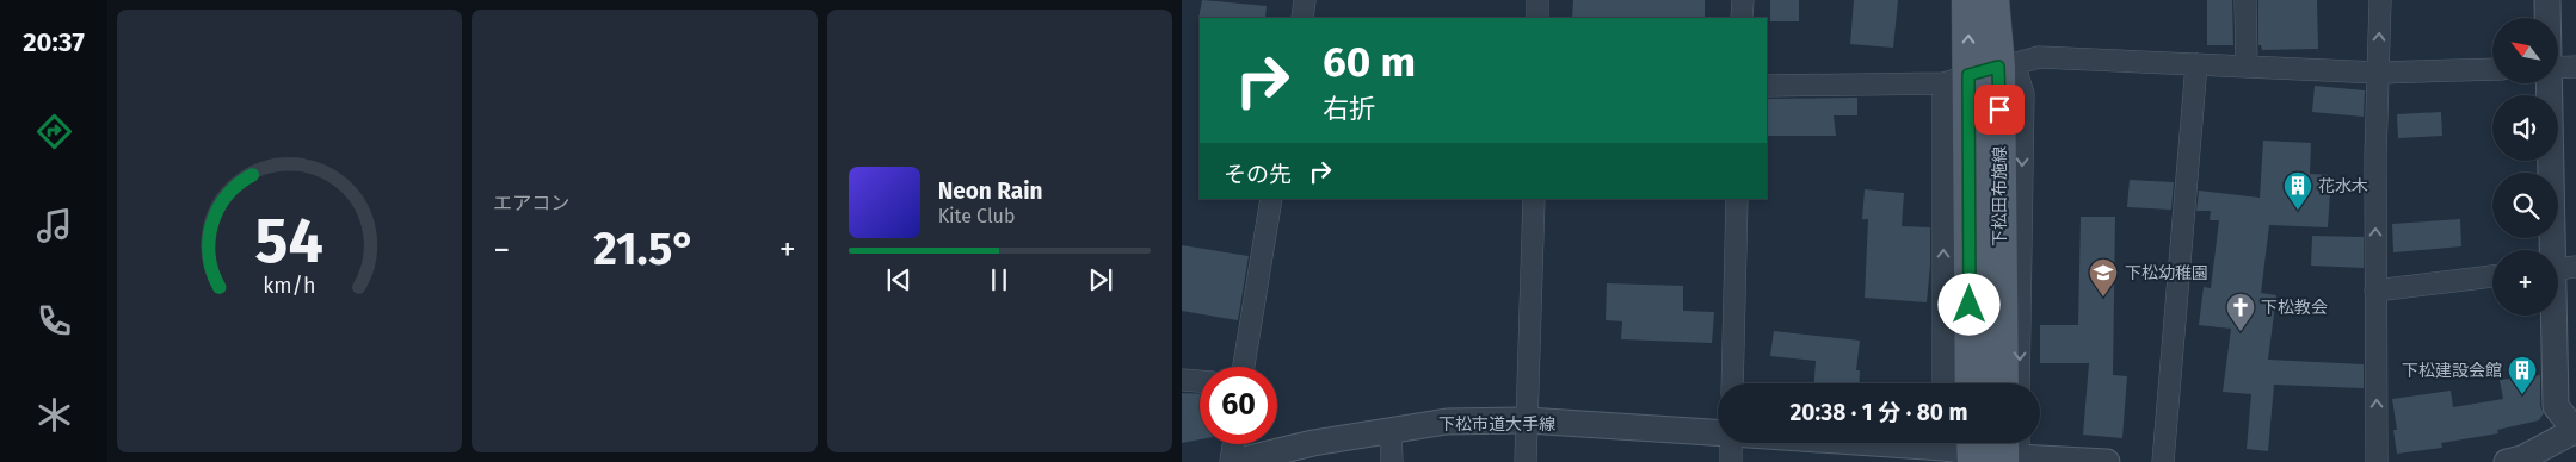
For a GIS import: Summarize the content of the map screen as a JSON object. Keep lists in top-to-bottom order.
{
  "streets": {
    "main road": ["下松田布施線"],
    "street": ["下松市道大手線"]
  },
  "places": {
    "building": ["花水木", "下松建設会館"],
    "school or university": ["下松幼稚園"],
    "church": ["下松教会"]
  },
  "north": "top left",
  "page": {
    "tabs": "20:37",
    "tile": "エアコン",
    "map_buttons": "+",
    "turn": ["60 m", "右折"],
    "then": "その先",
    "song": ["Neon Rain", "Kite Club"],
    "heat": ["−", "21.5°", "+"],
    "limit": "60",
    "trip": "20:38 · 1 分 · 80 m",
    "gauge": ["54", "km/h"]
  }
}
